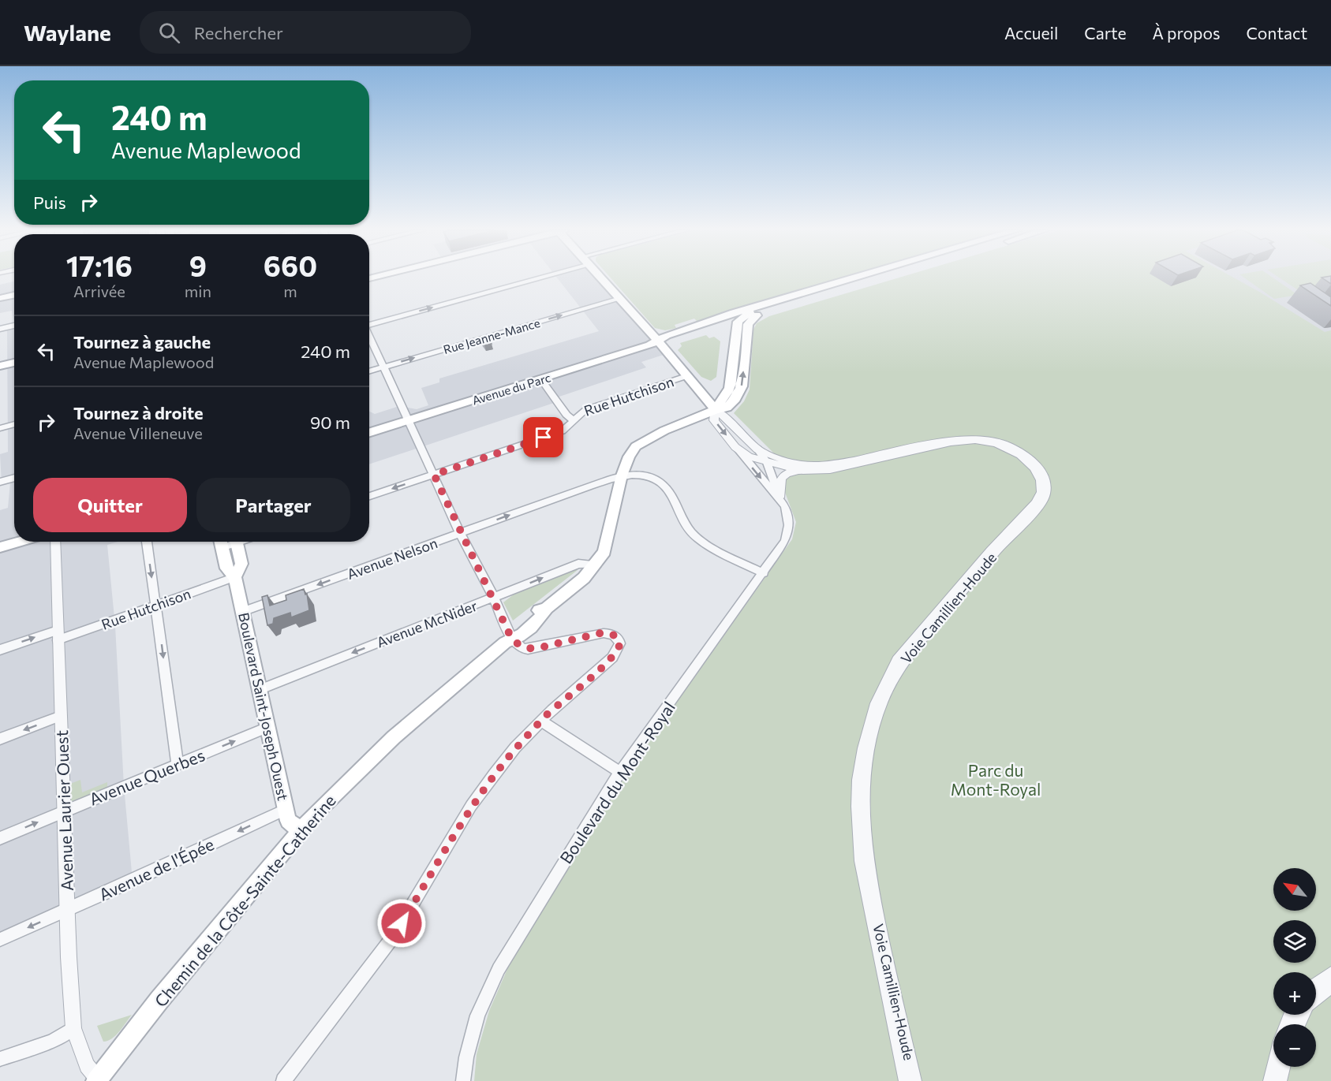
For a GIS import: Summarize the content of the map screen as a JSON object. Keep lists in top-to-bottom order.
{
  "streets": {
    "main road": ["Avenue du Parc", "Boulevard Saint-Joseph Ouest", "Chemin de la Côte-Sainte-Catherine"],
    "street": [
      "Rue Jeanne-Mance",
      "Rue Hutchison",
      "Avenue Nelson",
      "Voie Camillien-Houde",
      "Avenue McNider",
      "Avenue Querbes",
      "Boulevard du Mont-Royal",
      "Avenue Laurier Ouest",
      "Avenue de l'Épée"
    ]
  },
  "crossings": [
    ["Avenue du Parc", "Chemin de la Côte-Sainte-Catherine"],
    ["Rue Hutchison", "Boulevard Saint-Joseph Ouest"],
    ["Rue Hutchison", "Avenue Laurier Ouest"],
    ["Avenue Nelson", "Boulevard Saint-Joseph Ouest"],
    ["Avenue Nelson", "Boulevard du Mont-Royal"],
    ["Avenue Nelson", "Chemin de la Côte-Sainte-Catherine"],
    ["Voie Camillien-Houde", "Boulevard du Mont-Royal"],
    ["Avenue McNider", "Boulevard Saint-Joseph Ouest"],
    ["Avenue McNider", "Chemin de la Côte-Sainte-Catherine"],
    ["Boulevard Saint-Joseph Ouest", "Avenue Querbes"],
    ["Boulevard Saint-Joseph Ouest", "Avenue de l'Épée"],
    ["Boulevard Saint-Joseph Ouest", "Chemin de la Côte-Sainte-Catherine"],
    ["Avenue Querbes", "Avenue Laurier Ouest"],
    ["Boulevard du Mont-Royal", "Chemin de la Côte-Sainte-Catherine"],
    ["Avenue Laurier Ouest", "Avenue de l'Épée"],
    ["Avenue Laurier Ouest", "Chemin de la Côte-Sainte-Catherine"]
  ],
  "one_way": ["Avenue Querbes", "Avenue de l'Épée"],
  "parks": ["Parc du Mont-Royal"],
  "north": "top left",
  "page": {
    "header": "Waylane",
    "search": "Rechercher",
    "nav": [
      "Accueil",
      "Carte",
      "À propos",
      "Contact"
    ],
    "turn": ["240 m", "Avenue Maplewood"],
    "then": "Puis",
    "eta": [
      "17:16",
      "Arrivée",
      "9",
      "min",
      "660",
      "m"
    ],
    "list": [
      {
        "name": "Tournez à gauche",
        "note": "Avenue Maplewood",
        "value": "240 m"
      },
      {
        "name": "Tournez à droite",
        "note": "Avenue Villeneuve",
        "value": "90 m"
      }
    ],
    "buttons": ["Quitter", "Partager"],
    "map_buttons": ["+", "−"]
  }
}
